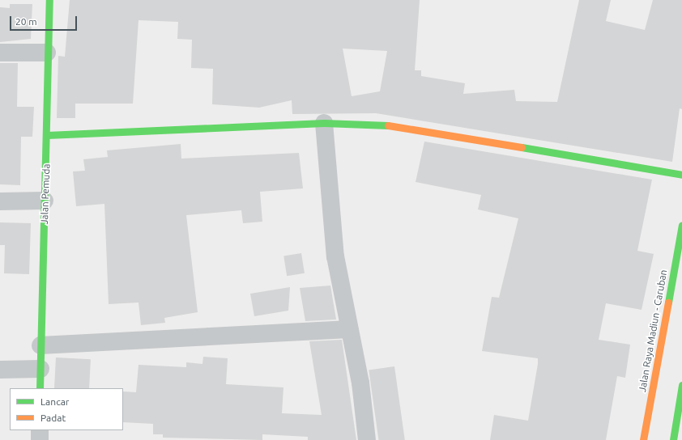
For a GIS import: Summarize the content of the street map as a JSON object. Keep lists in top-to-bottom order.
{
  "streets": {
    "main road": ["Jalan Pemuda", "Jalan Raya Madiun - Caruban"]
  },
  "legend": ["Lancar", "Padat"],
  "scale_bar": "20 m"
}
